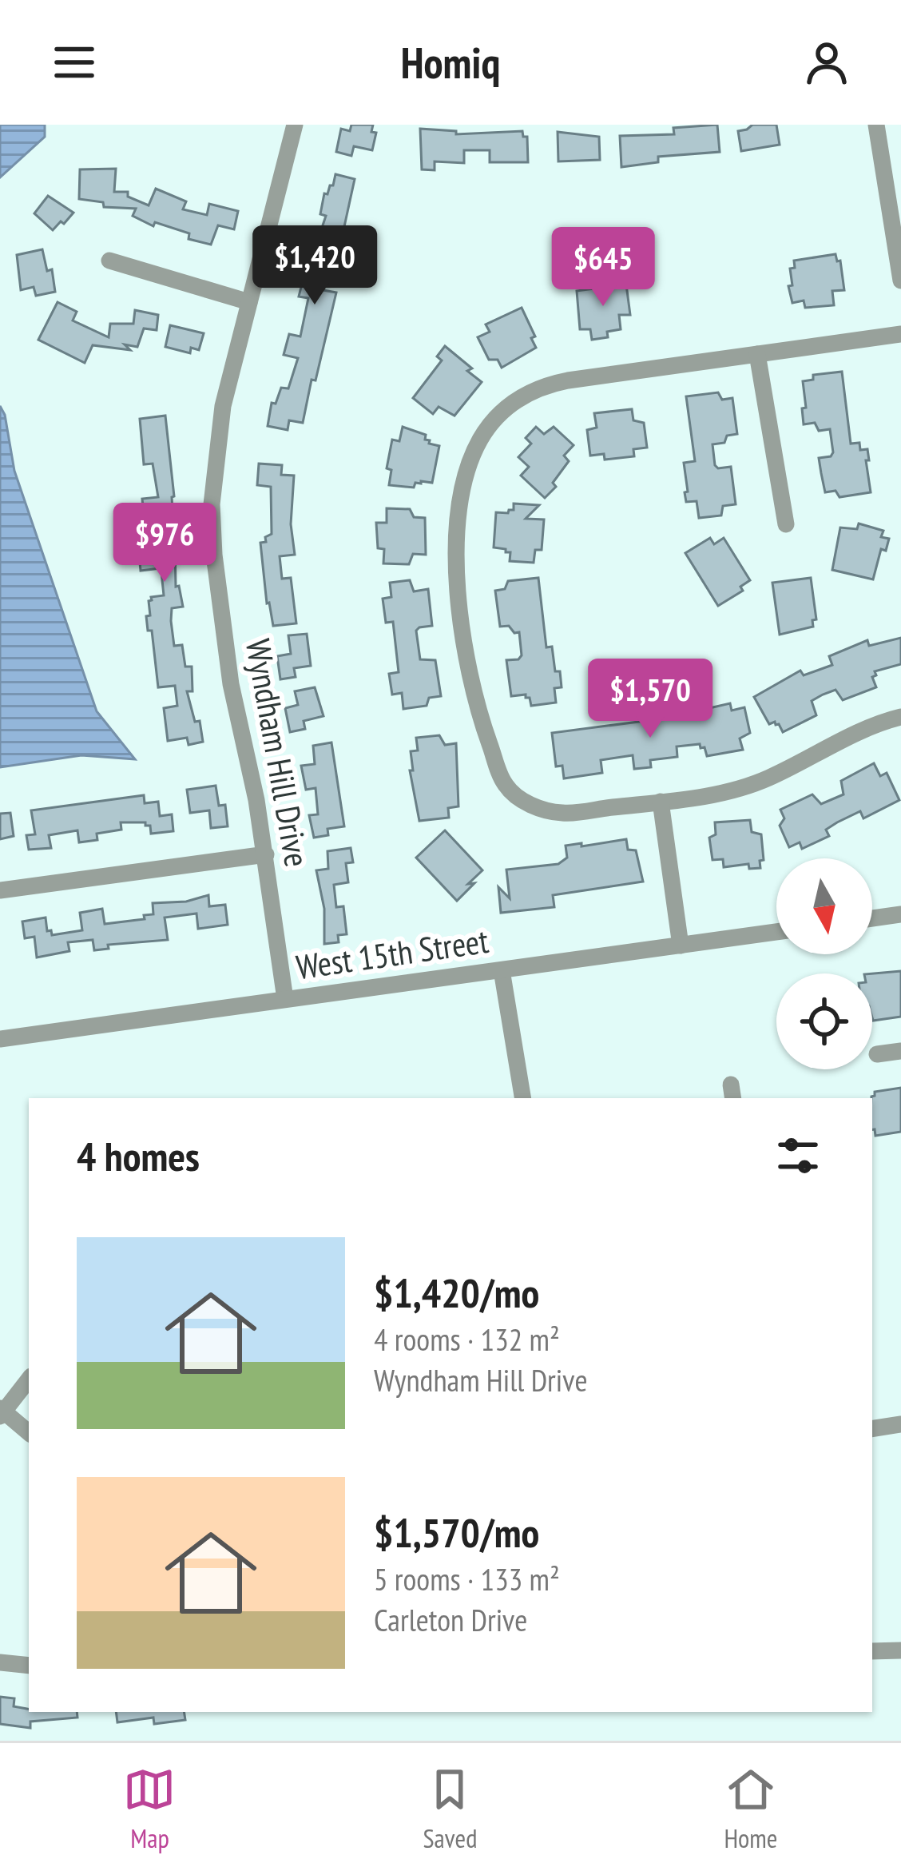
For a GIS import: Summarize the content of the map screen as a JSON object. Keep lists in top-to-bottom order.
{
  "streets": {
    "street": ["Wyndham Hill Drive", "West 15th Street"]
  },
  "crossings": [
    ["Wyndham Hill Drive", "West 15th Street"]
  ],
  "north": "bottom",
  "page": {
    "header": "Homiq",
    "price": [
      "$1,420",
      "$645",
      "$976",
      "$1,570"
    ],
    "heading": "4 homes",
    "list": [
      {
        "name": "$1,420/mo",
        "note": "4 rooms · 132 m² · Wyndham Hill Drive"
      },
      {
        "name": "$1,570/mo",
        "note": "5 rooms · 133 m² · Carleton Drive"
      }
    ],
    "tabs": ["Map", "Saved", "Home"]
  }
}
